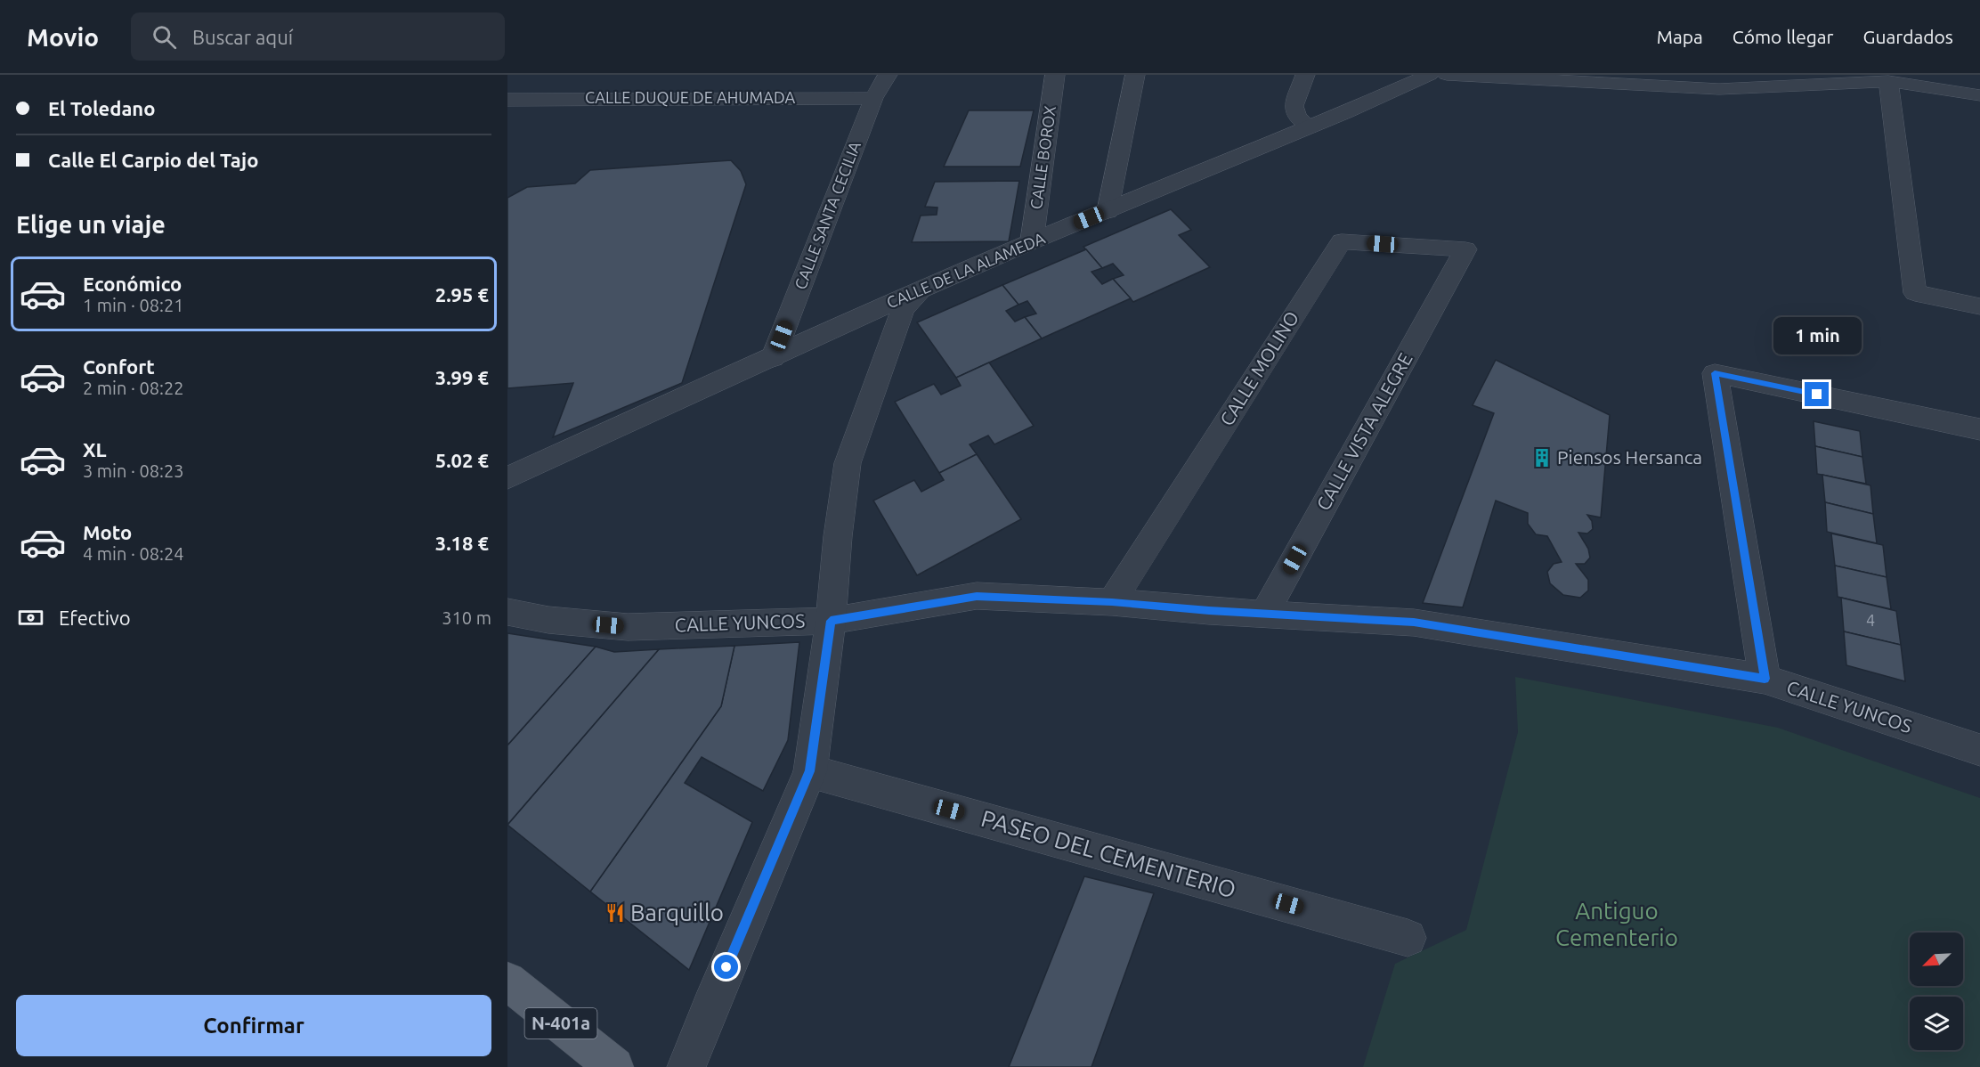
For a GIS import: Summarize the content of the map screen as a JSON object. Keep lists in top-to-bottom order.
{
  "streets": {
    "main road": ["N-401a"],
    "street": [
      "CALLE DUQUE DE AHUMADA",
      "CALLE BOROX",
      "CALLE SANTA CECILIA",
      "CALLE DE LA ALAMEDA",
      "CALLE MOLINO",
      "CALLE VISTA ALEGRE",
      "CALLE YUNCOS",
      "PASEO DEL CEMENTERIO"
    ]
  },
  "crossings": [
    ["CALLE DUQUE DE AHUMADA", "CALLE SANTA CECILIA"],
    ["CALLE BOROX", "CALLE DE LA ALAMEDA"],
    ["CALLE SANTA CECILIA", "CALLE DE LA ALAMEDA"],
    ["CALLE MOLINO", "CALLE VISTA ALEGRE"],
    ["CALLE MOLINO", "CALLE YUNCOS"],
    ["CALLE VISTA ALEGRE", "CALLE YUNCOS"]
  ],
  "parks": ["Antiguo Cementerio"],
  "places": {
    "building": ["Piensos Hersanca"],
    "restaurant": ["Barquillo"]
  },
  "house_numbers": ["4"],
  "north": "bottom left",
  "page": {
    "header": "Movio",
    "search": "Buscar aquí",
    "nav": ["Mapa", "Cómo llegar", "Guardados"],
    "banner": ["El Toledano", "Calle El Carpio del Tajo"],
    "heading": "Elige un viaje",
    "list": [
      {
        "name": "Económico",
        "note": "1 min · 08:21",
        "value": "2.95 €"
      },
      {
        "name": "Confort",
        "note": "2 min · 08:22",
        "value": "3.99 €"
      },
      {
        "name": "XL",
        "note": "3 min · 08:23",
        "value": "5.02 €"
      },
      {
        "name": "Moto",
        "note": "4 min · 08:24",
        "value": "3.18 €"
      }
    ],
    "bubble": "1 min",
    "pay": ["Efectivo", "310 m"],
    "buttons": "Confirmar"
  }
}
